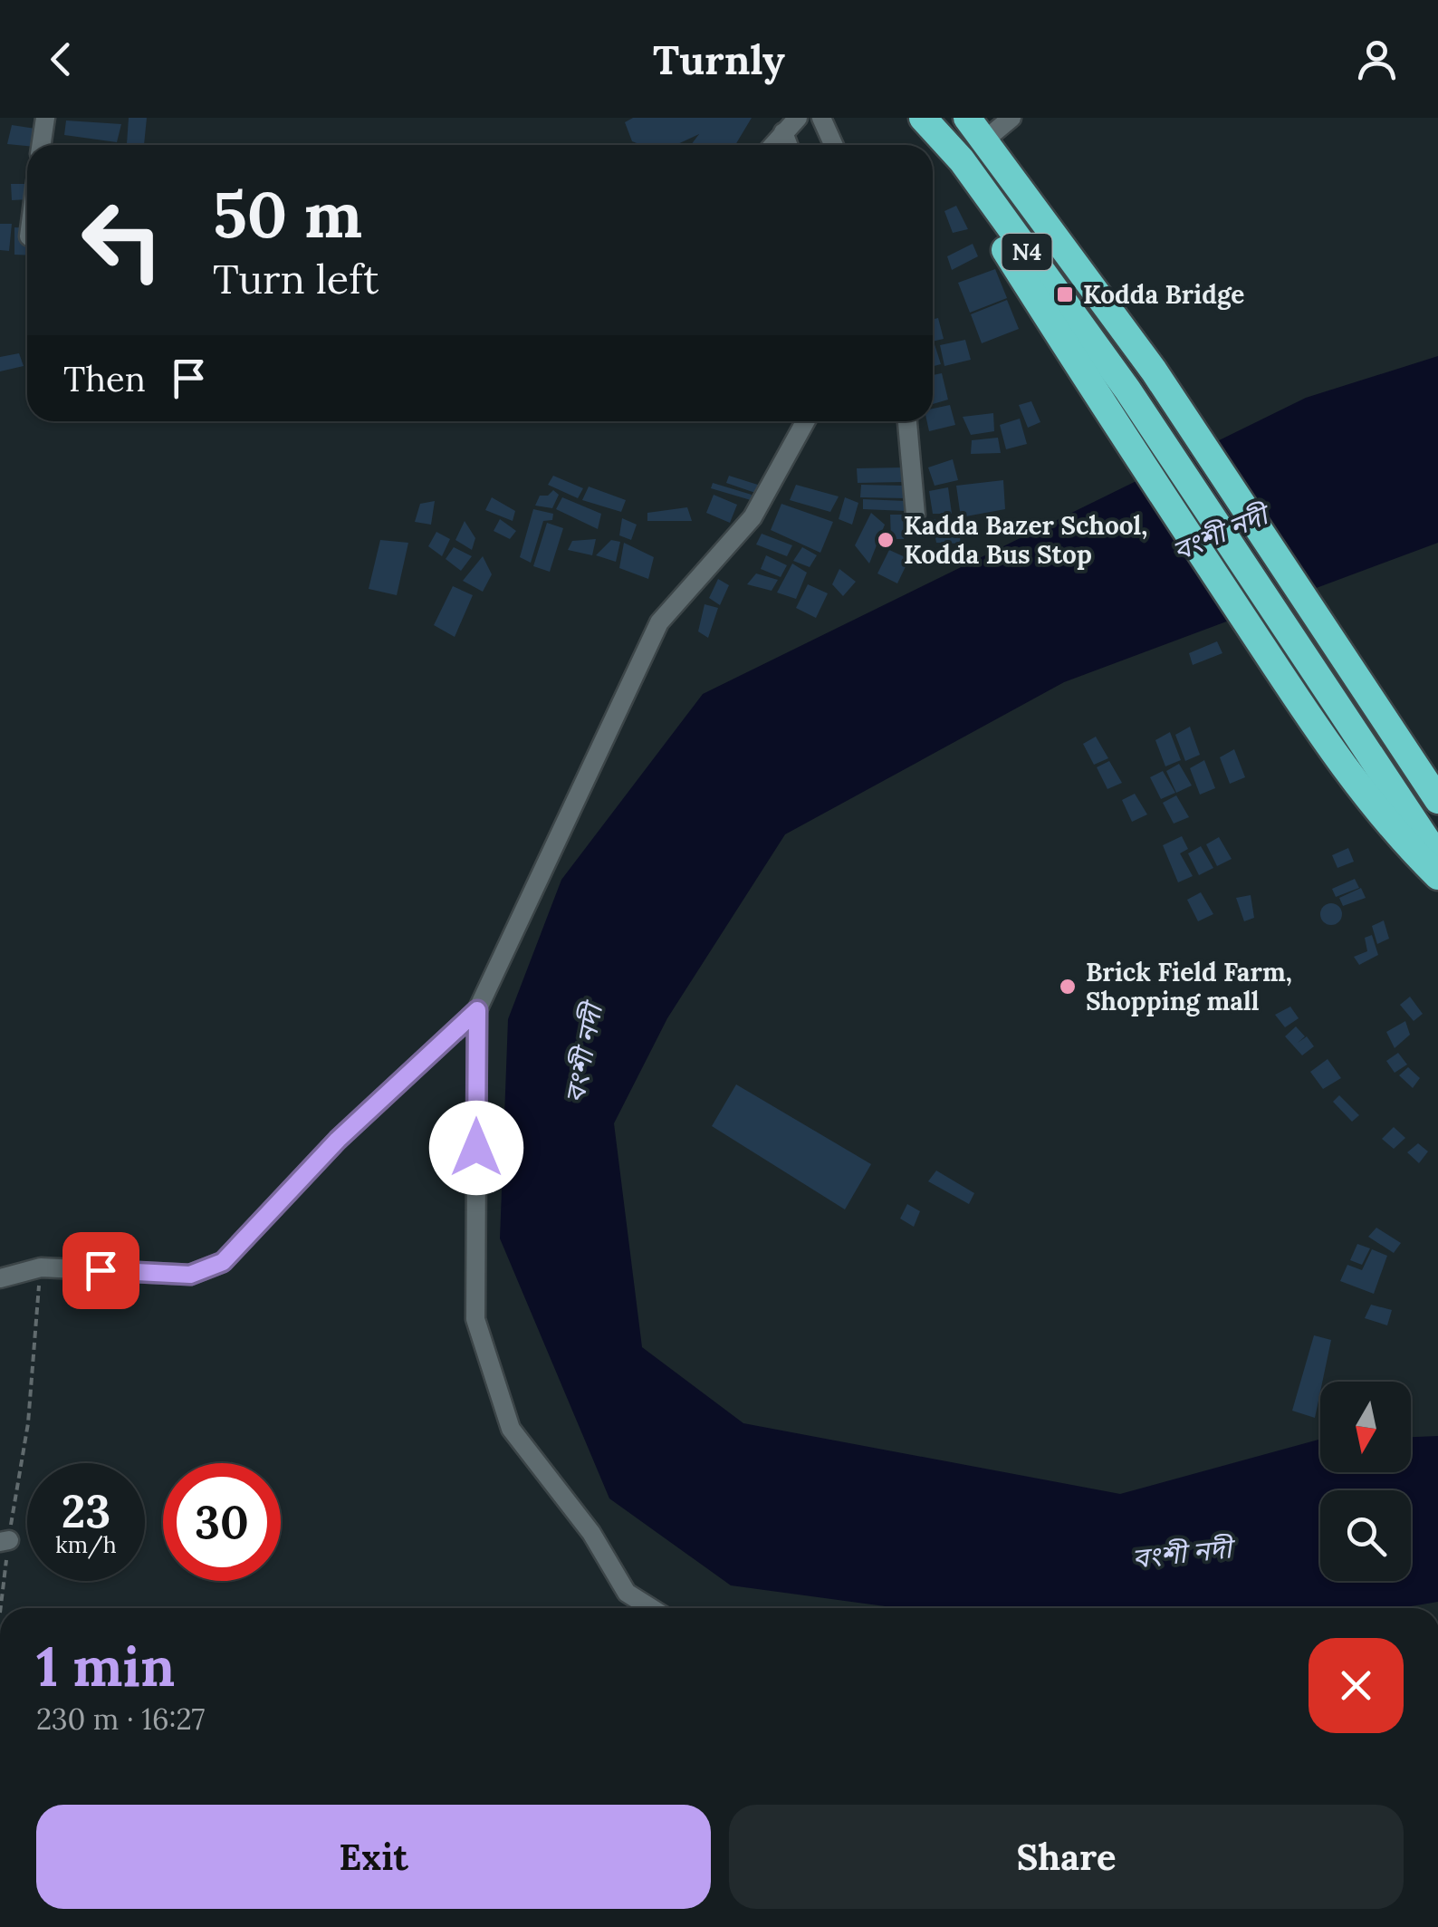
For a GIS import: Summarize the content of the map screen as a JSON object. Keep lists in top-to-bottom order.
{
  "streets": {
    "highway": ["N4"]
  },
  "water": ["বংশী নদী"],
  "places": {
    "transit": ["Kodda Bridge"],
    "other": ["Kadda Bazer School, Kodda Bus Stop", "Brick Field Farm, Shopping mall"]
  },
  "north": "bottom",
  "page": {
    "header": "Turnly",
    "turn": ["50 m", "Turn left"],
    "then": "Then",
    "speed": "23 km/h",
    "limit": "30",
    "heading": ["1 min", "230 m · 16:27"],
    "buttons": ["Exit", "Share"]
  }
}
